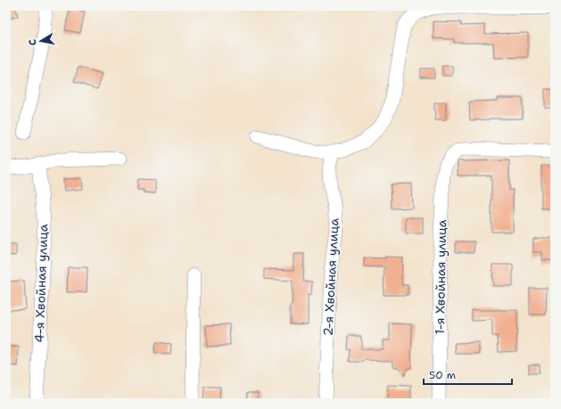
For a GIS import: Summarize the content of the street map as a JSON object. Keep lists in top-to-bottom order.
{
  "streets": {
    "street": ["2-я Хвойная улица", "1-я Хвойная улица", "4-я Хвойная улица"]
  },
  "scale_bar": "50 m",
  "north": "left"
}
